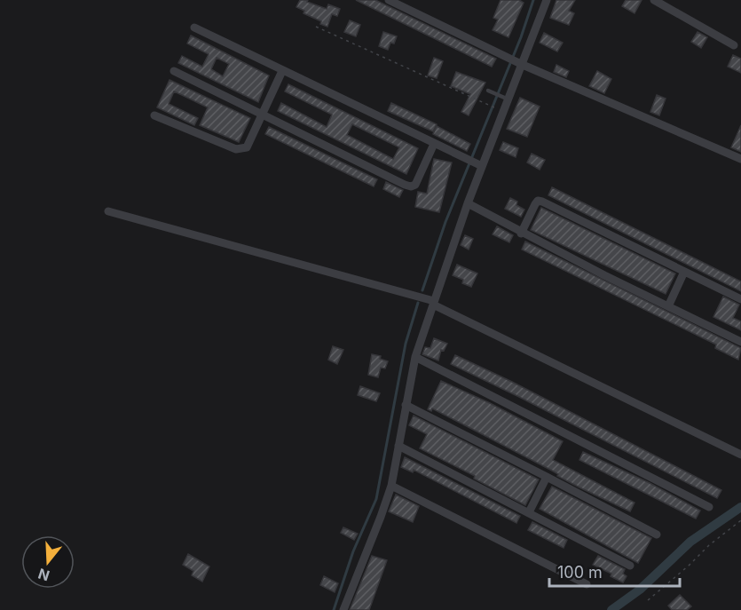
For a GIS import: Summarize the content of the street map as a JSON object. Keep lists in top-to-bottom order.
{
  "scale_bar": "100 m",
  "north": "bottom"
}
